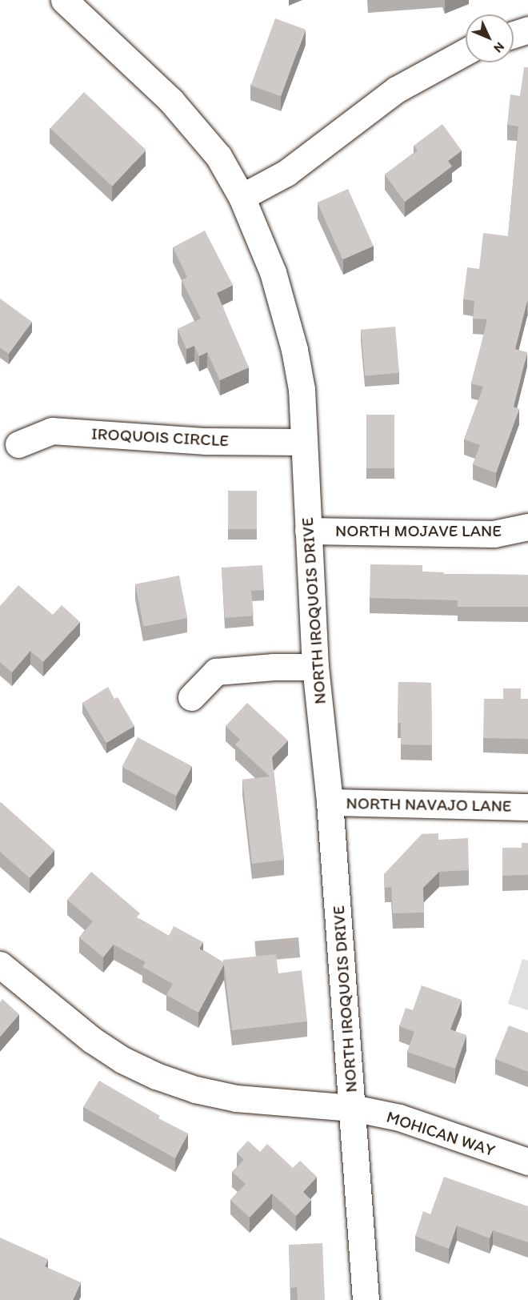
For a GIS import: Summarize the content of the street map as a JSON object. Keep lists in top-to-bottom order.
{
  "streets": {
    "street": [
      "IROQUOIS CIRCLE",
      "NORTH MOJAVE LANE",
      "NORTH IROQUOIS DRIVE",
      "NORTH NAVAJO LANE",
      "MOHICAN WAY"
    ]
  },
  "crossings": [
    ["IROQUOIS CIRCLE", "NORTH IROQUOIS DRIVE"],
    ["NORTH MOJAVE LANE", "NORTH IROQUOIS DRIVE"],
    ["NORTH IROQUOIS DRIVE", "NORTH NAVAJO LANE"],
    ["NORTH IROQUOIS DRIVE", "MOHICAN WAY"]
  ],
  "north": "bottom right"
}
